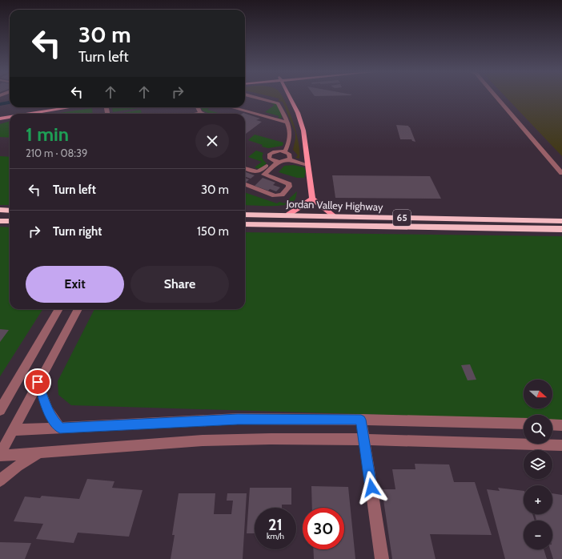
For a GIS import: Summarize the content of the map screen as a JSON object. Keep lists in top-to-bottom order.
{
  "streets": {
    "highway": ["Jordan Valley Highway", "65"]
  },
  "north": "right",
  "page": {
    "turn": ["30 m", "Turn left"],
    "heading": ["1 min", "210 m · 08:39"],
    "list": [
      {
        "name": "Turn left",
        "value": "30 m"
      },
      {
        "name": "Turn right",
        "value": "150 m"
      }
    ],
    "buttons": ["Exit", "Share"],
    "map_buttons": ["+", "−"],
    "speed": "21 km/h",
    "limit": "30"
  }
}
